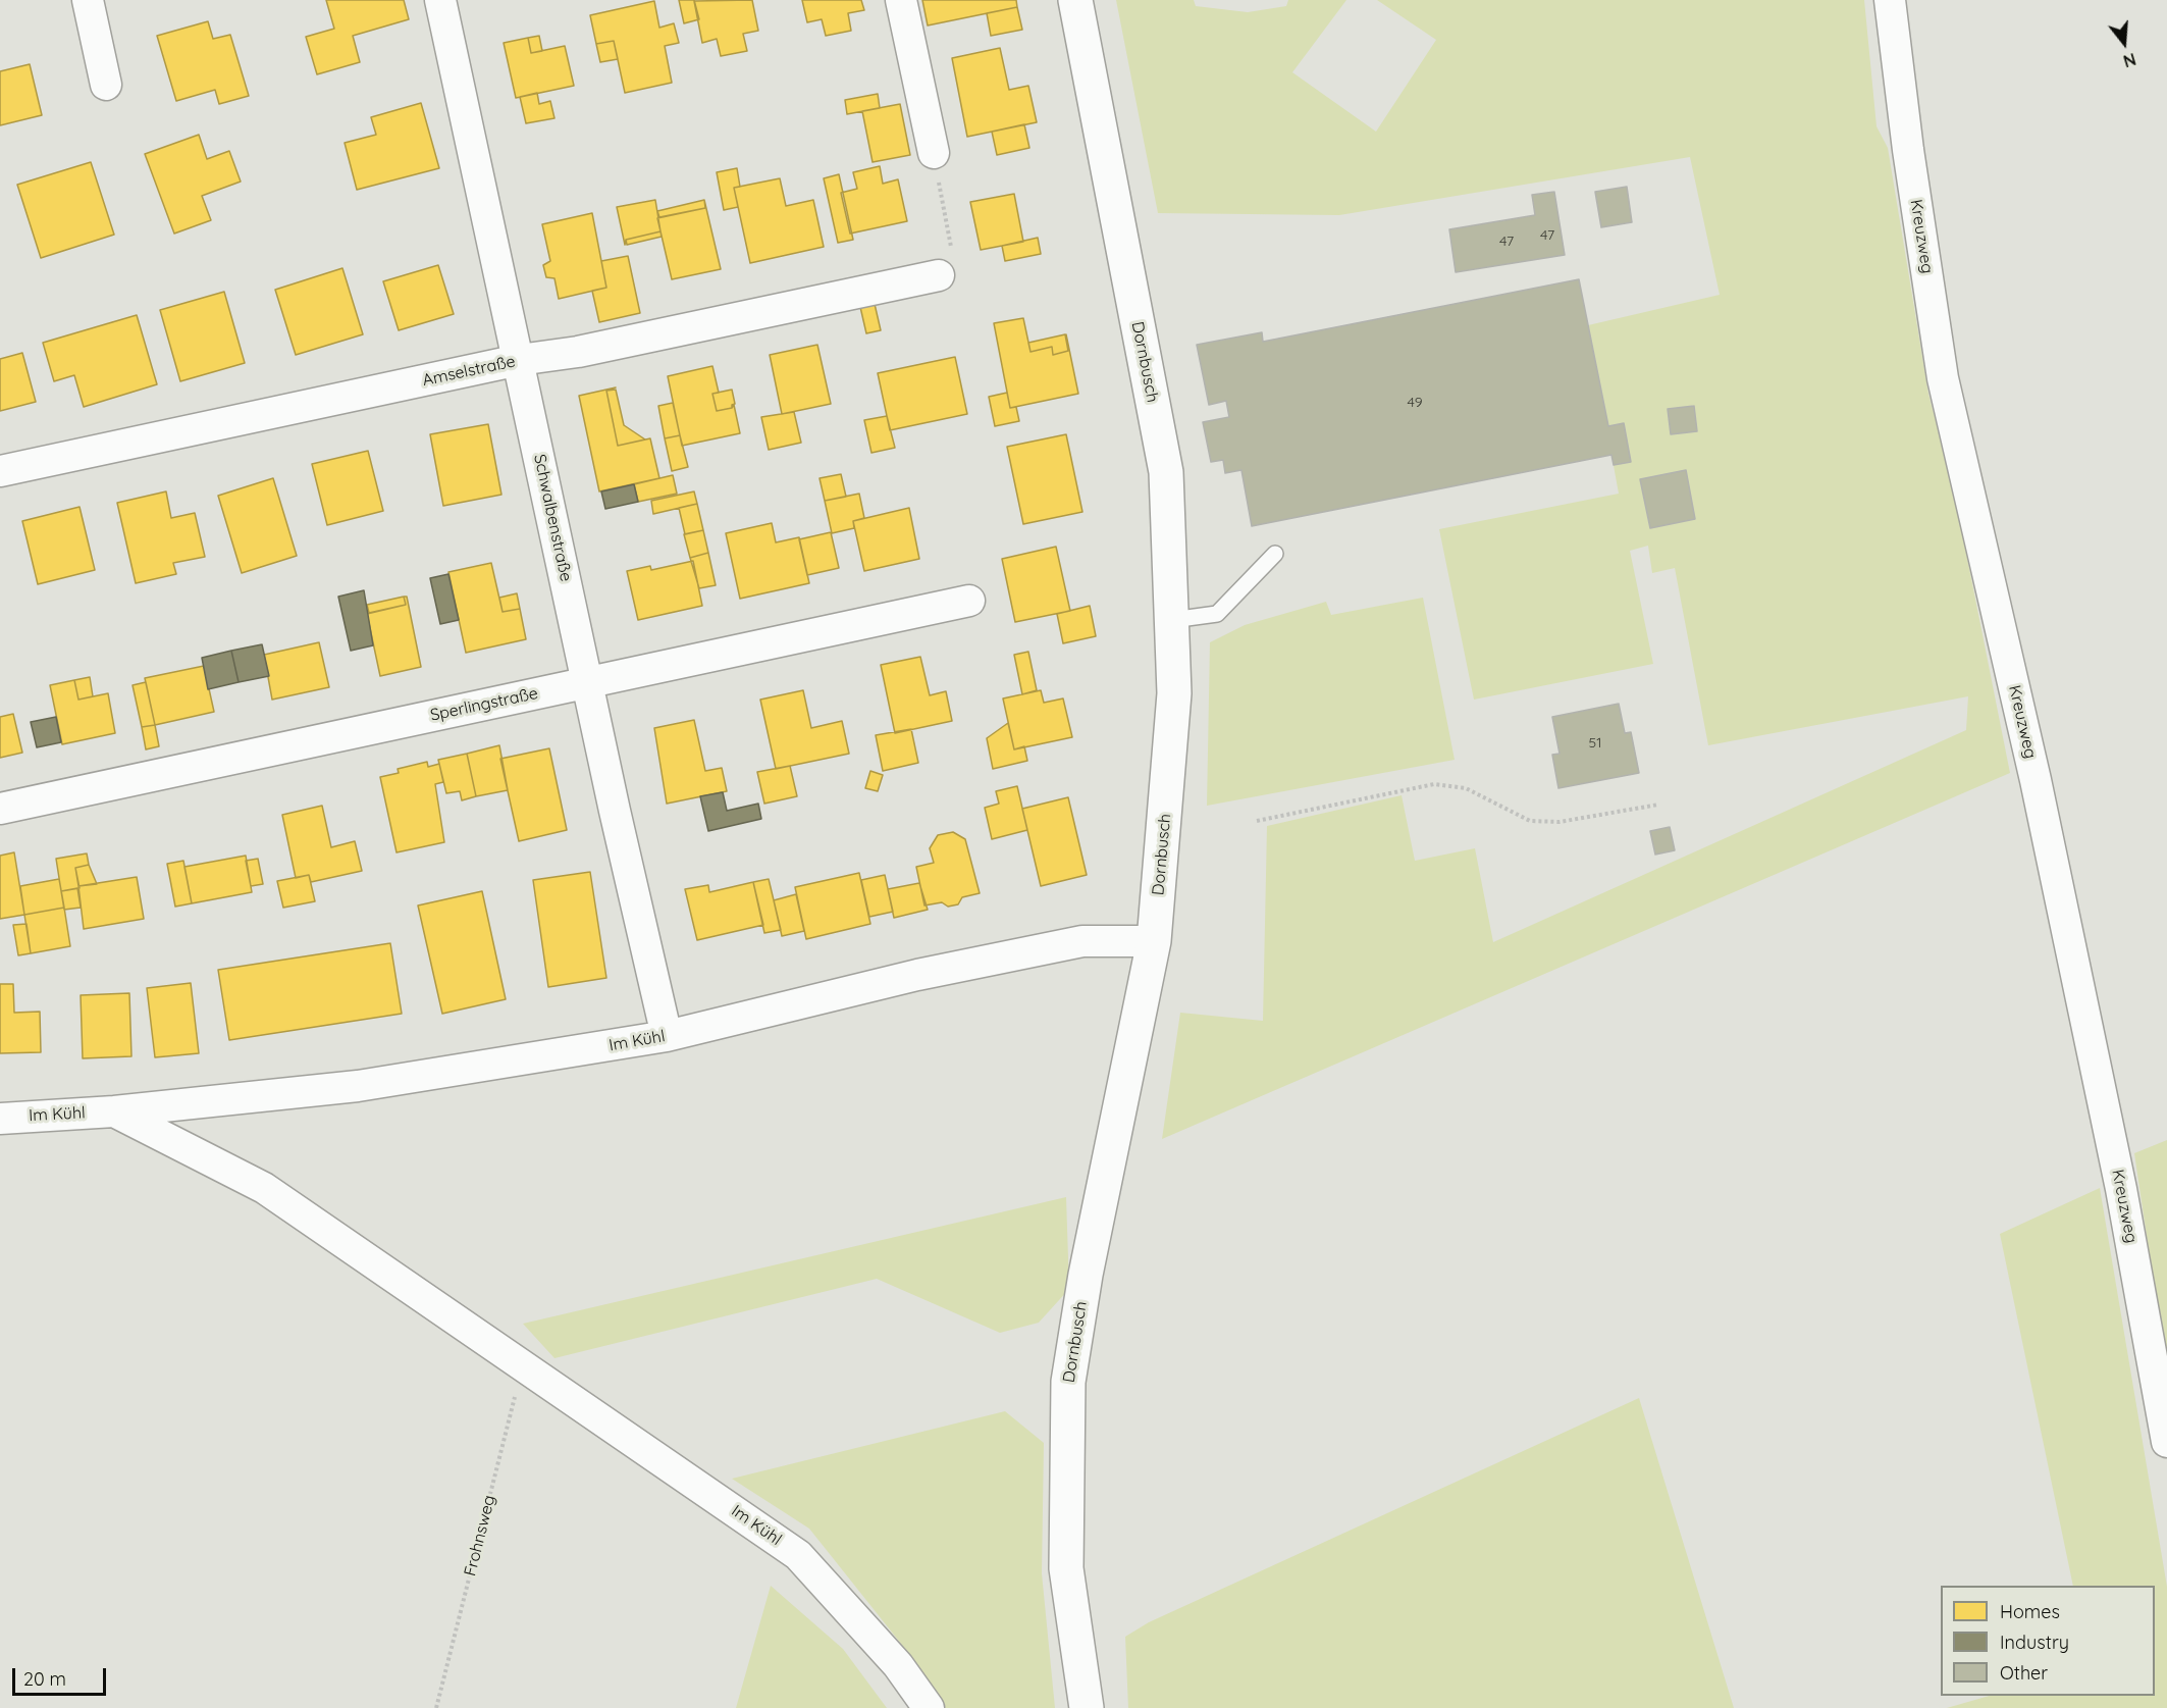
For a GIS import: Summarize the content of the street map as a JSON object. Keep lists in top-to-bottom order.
{
  "streets": {
    "street": [
      "Kreuzweg",
      "Dornbusch",
      "Amselstraße",
      "Schwalbenstraße",
      "Sperlingstraße",
      "Im Kühl"
    ],
    "path": ["Frohnsweg"]
  },
  "crossings": [
    ["Dornbusch", "Im Kühl"],
    ["Amselstraße", "Schwalbenstraße"],
    ["Schwalbenstraße", "Sperlingstraße"],
    ["Schwalbenstraße", "Im Kühl"],
    ["Im Kühl", "Frohnsweg"]
  ],
  "house_numbers": [
    "47",
    "47",
    "49",
    "51"
  ],
  "legend": ["Homes", "Industry", "Other"],
  "scale_bar": "20 m",
  "north": "bottom"
}
